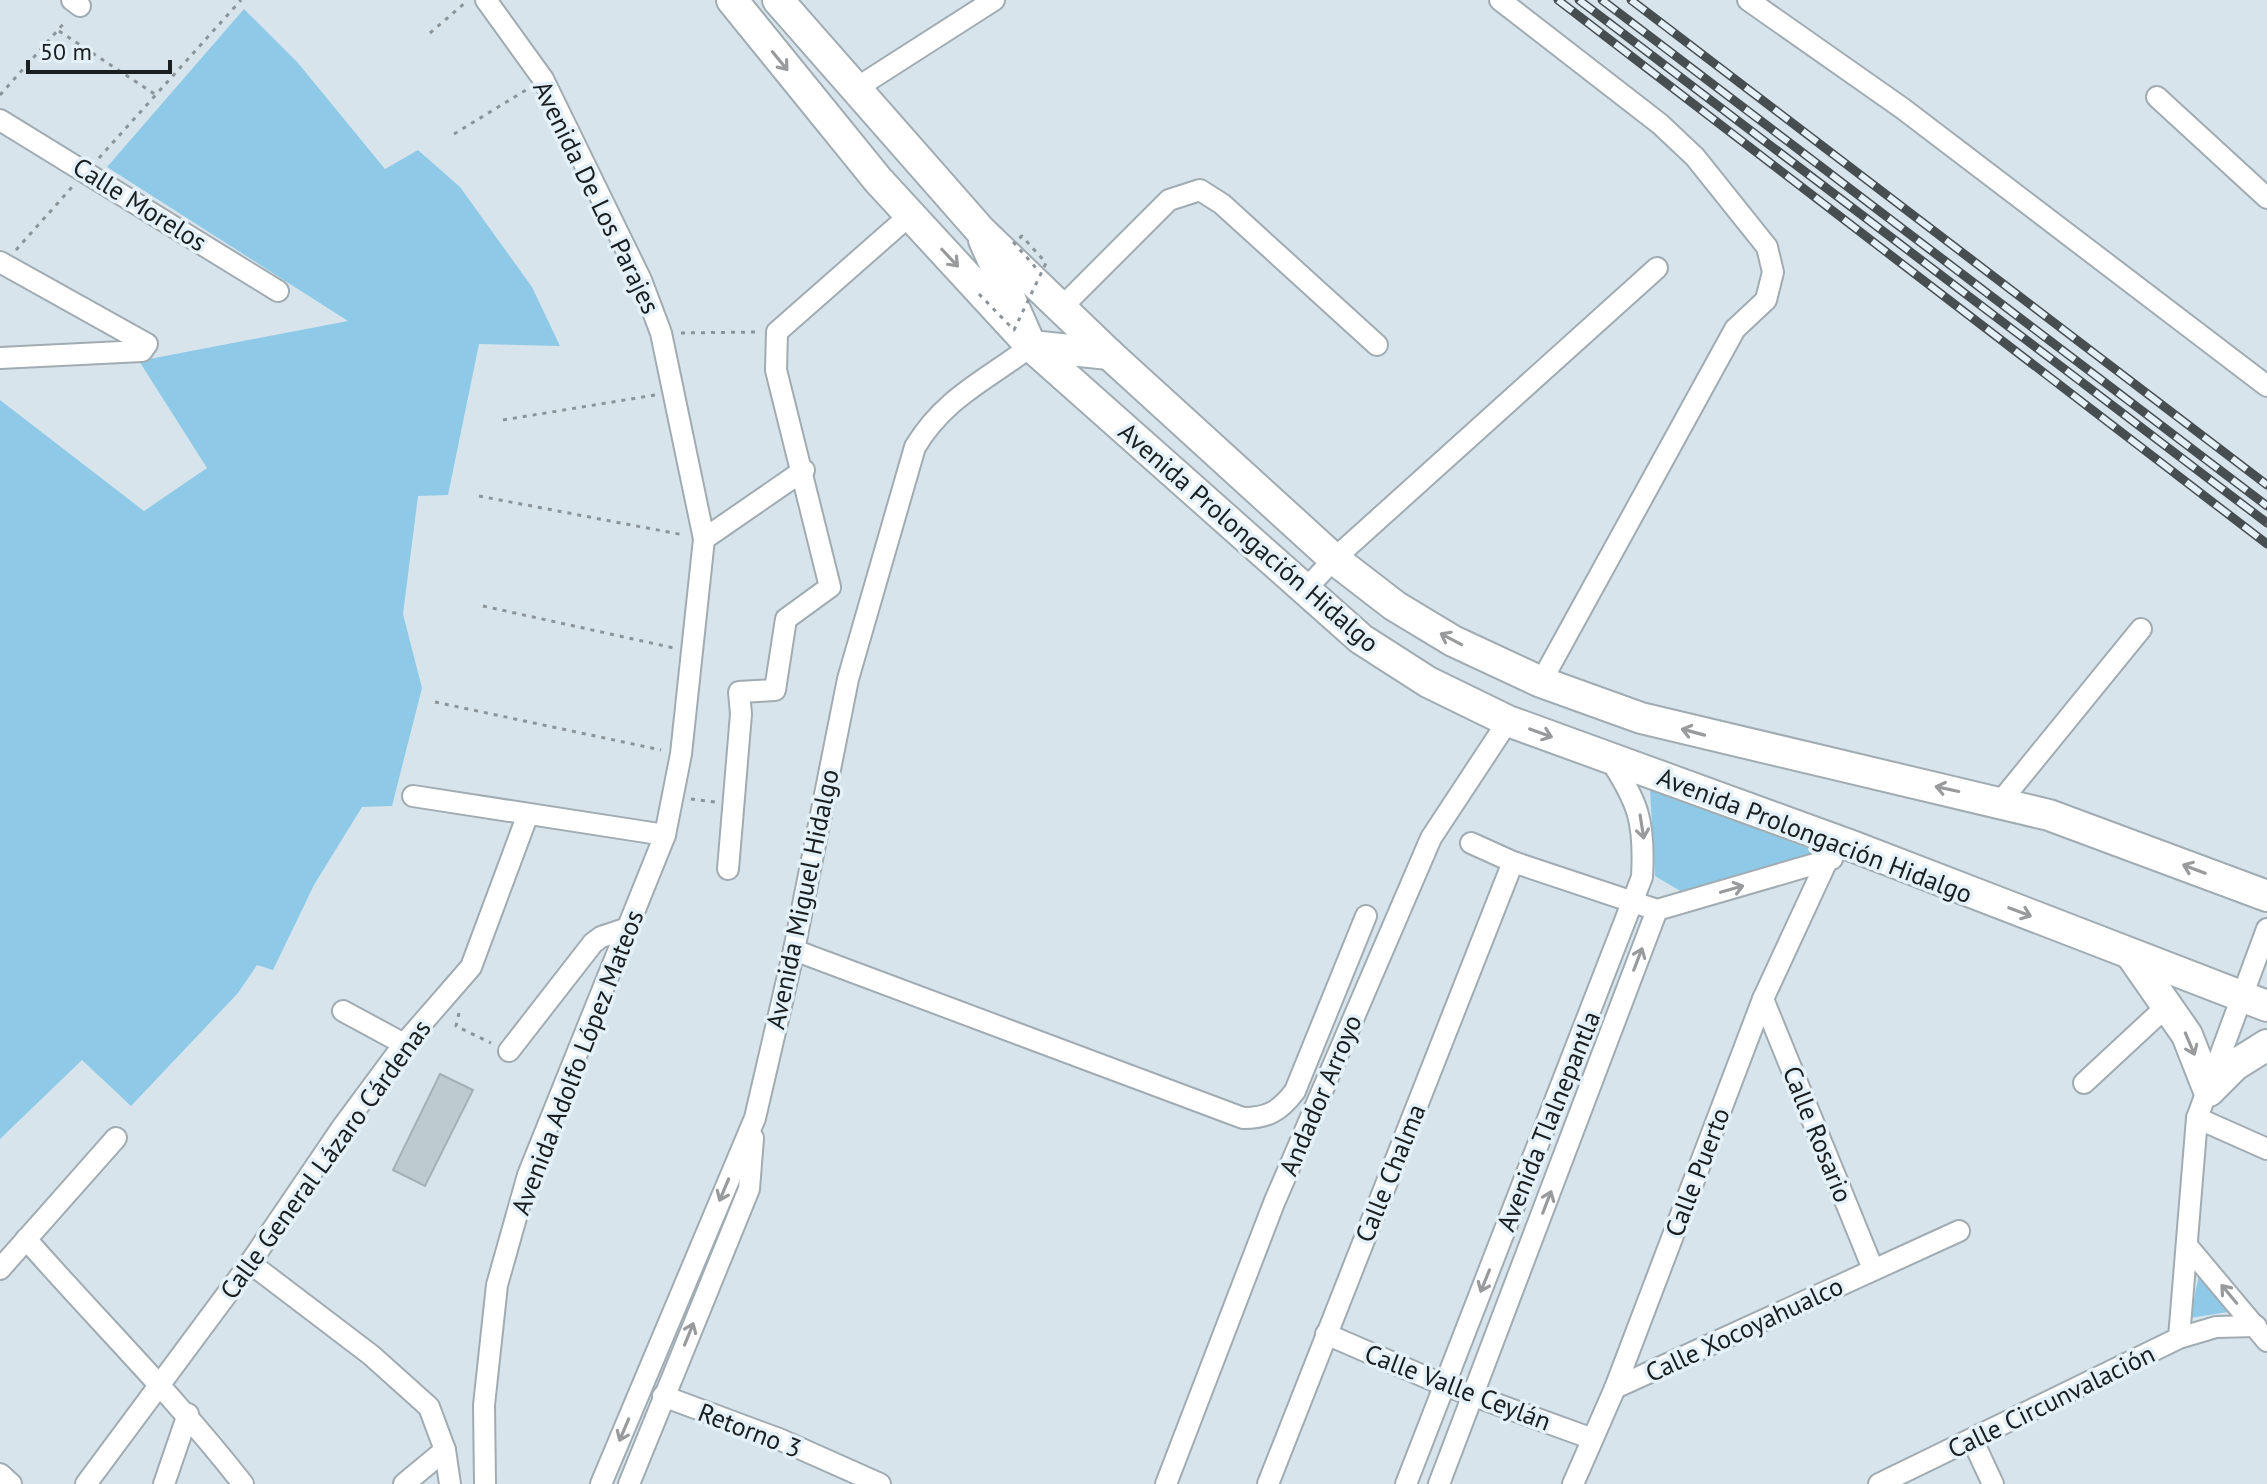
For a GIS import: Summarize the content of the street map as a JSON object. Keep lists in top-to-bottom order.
{
  "streets": {
    "highway": ["Avenida Prolongación Hidalgo"],
    "street": [
      "Avenida De Los Parajes",
      "Calle Morelos",
      "Avenida Miguel Hidalgo",
      "Avenida Adolfo López Mateos",
      "Andador Arroyo",
      "Avenida Tlalnepantla",
      "Calle Rosario",
      "Calle General Lázaro Cárdenas",
      "Calle Puerto",
      "Calle Chalma",
      "Calle Xocoyahualco",
      "Calle Valle Ceylán",
      "Calle Circunvalación",
      "Retorno 3"
    ]
  },
  "crossings": [
    ["Avenida De Los Parajes", "Avenida Adolfo López Mateos"],
    ["Avenida Prolongación Hidalgo", "Avenida Miguel Hidalgo"],
    ["Avenida Prolongación Hidalgo", "Andador Arroyo"],
    ["Avenida Prolongación Hidalgo", "Avenida Tlalnepantla"],
    ["Avenida Prolongación Hidalgo", "Calle Circunvalación"],
    ["Avenida Tlalnepantla", "Calle Valle Ceylán"],
    ["Calle Rosario", "Calle Puerto"],
    ["Calle Rosario", "Calle Xocoyahualco"],
    ["Calle Puerto", "Calle Xocoyahualco"],
    ["Calle Puerto", "Calle Valle Ceylán"],
    ["Calle Chalma", "Calle Valle Ceylán"]
  ],
  "scale_bar": "50 m"
}
